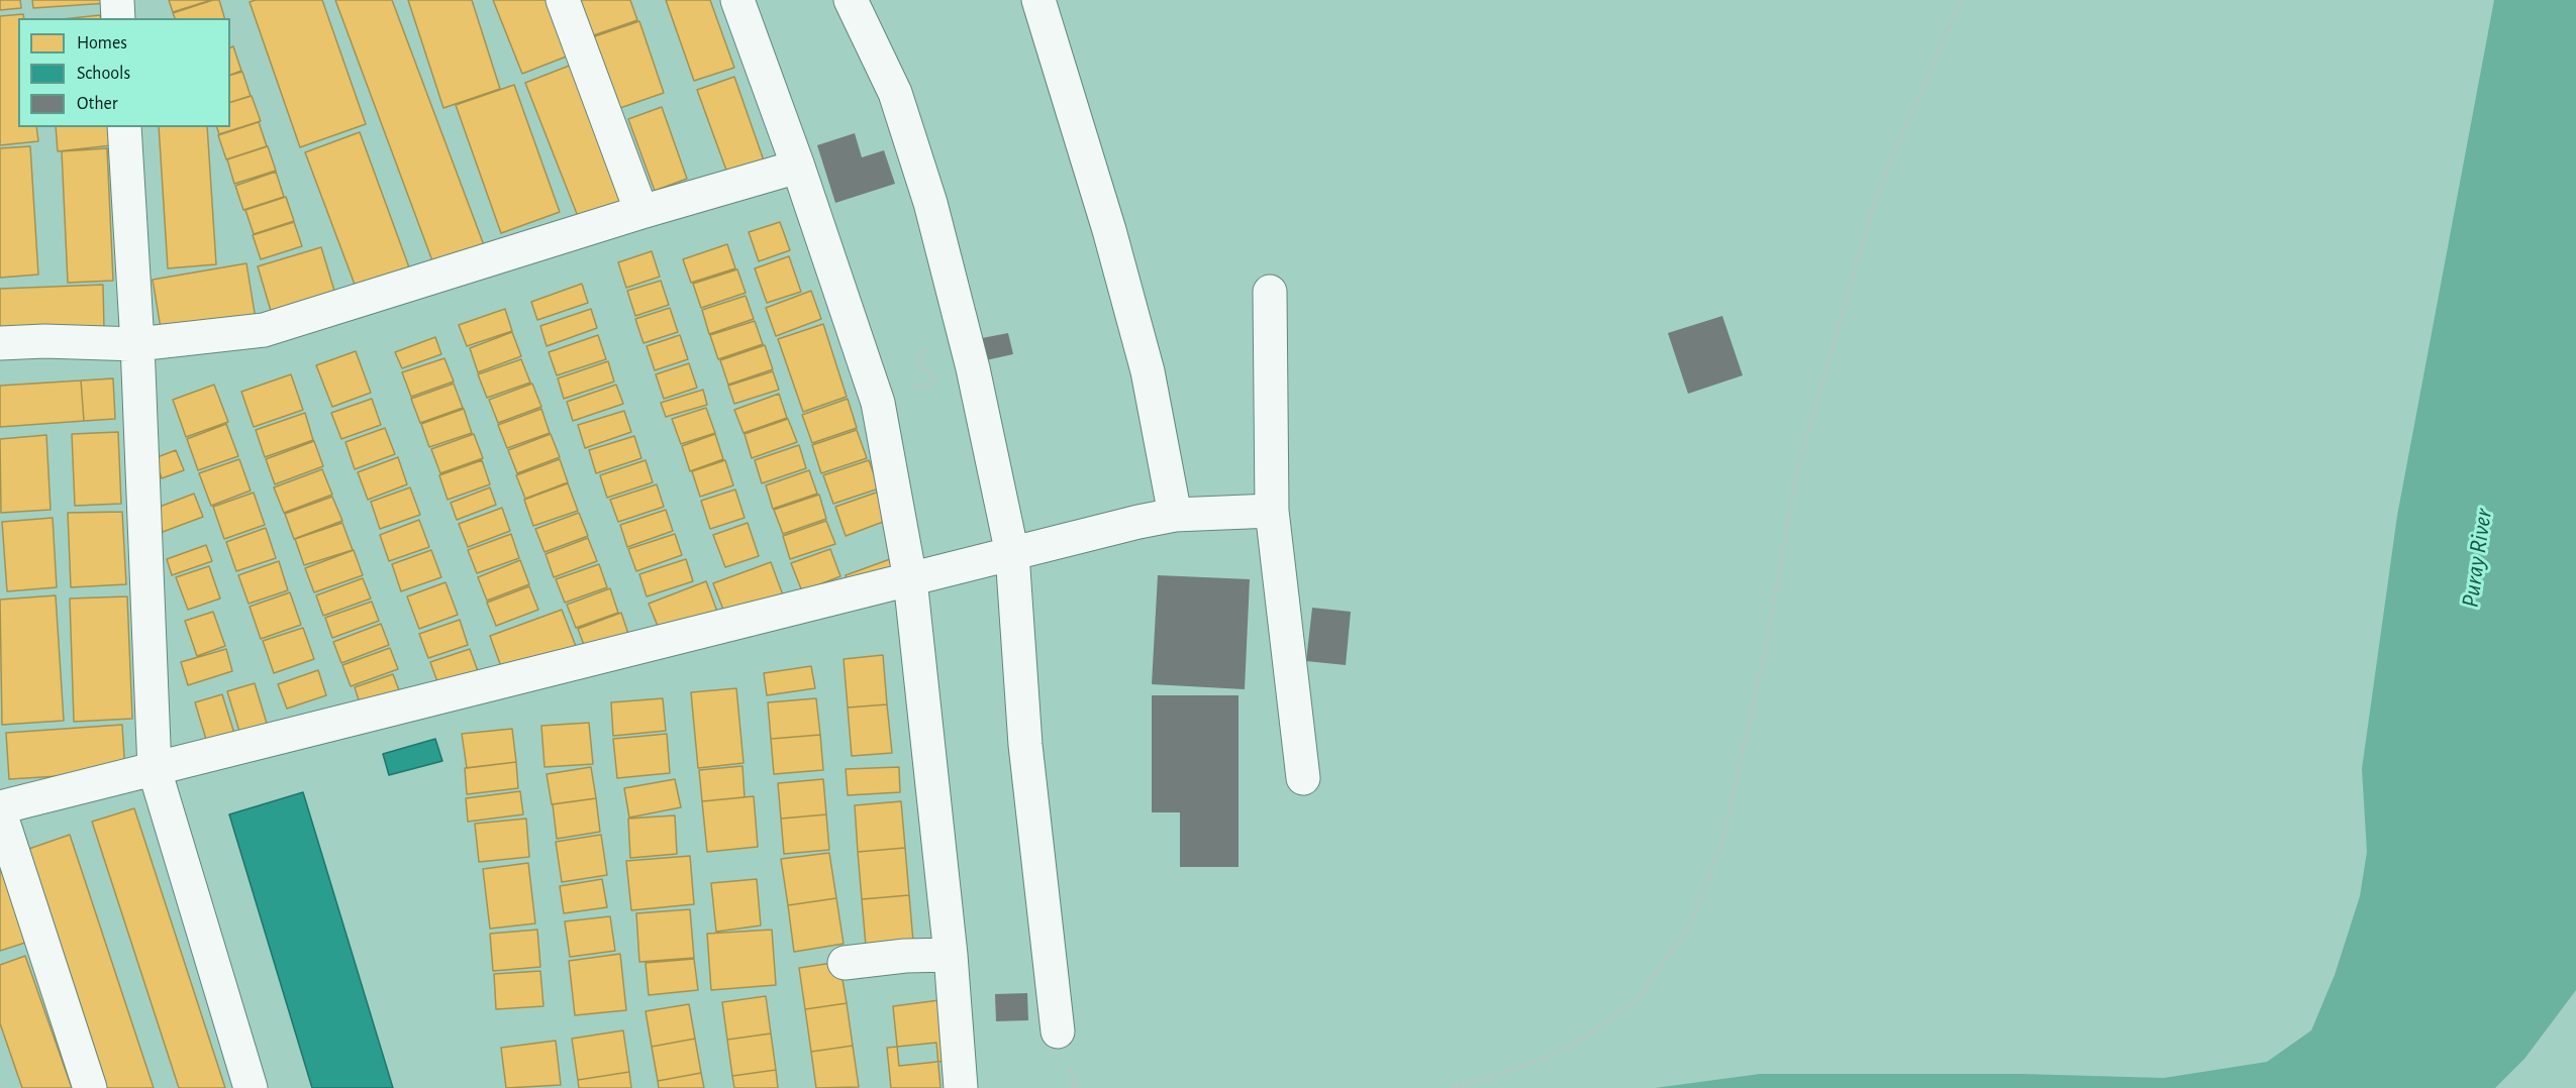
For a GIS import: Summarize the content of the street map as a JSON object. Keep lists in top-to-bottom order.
{
  "water": ["Puray River"],
  "legend": ["Homes", "Schools", "Other"]
}
